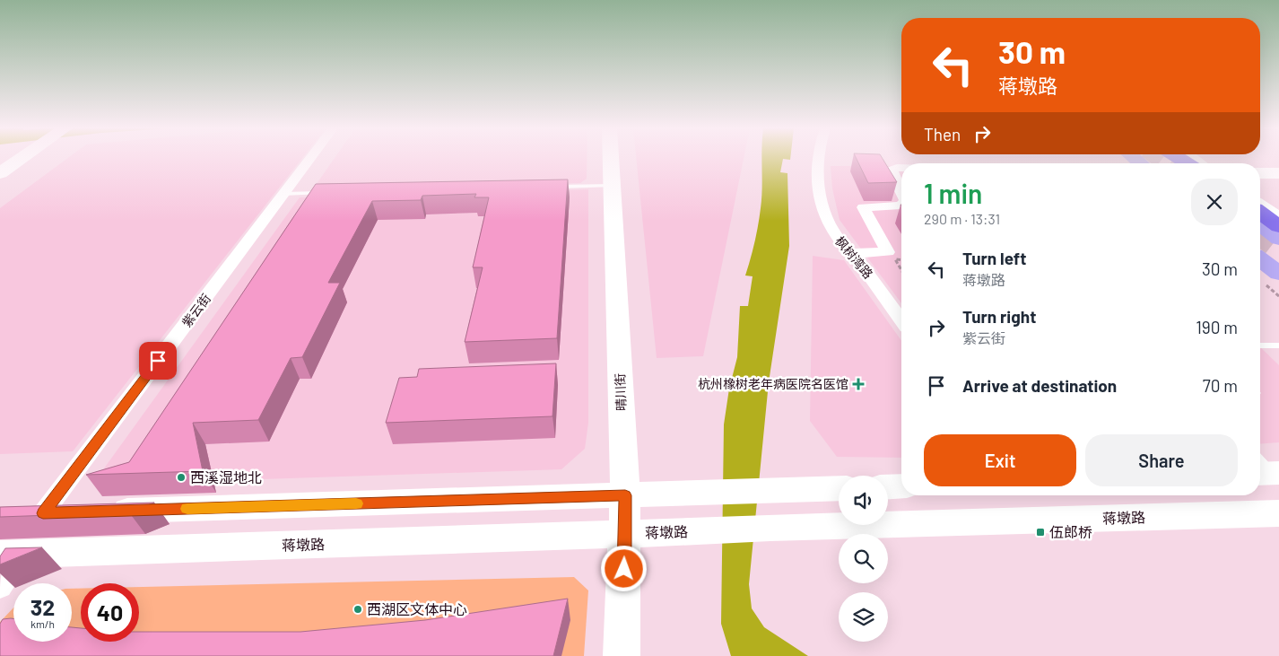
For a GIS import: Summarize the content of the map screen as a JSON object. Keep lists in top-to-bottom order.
{
  "streets": {
    "main road": ["晴川街", "蒋墩路"],
    "street": ["枫树湾路", "紫云街"]
  },
  "crossings": [
    ["晴川街", "蒋墩路"]
  ],
  "places": {
    "health": ["杭州橡树老年病医院名医馆"],
    "other": ["西溪湿地北", "西湖区文体中心"],
    "transit": ["伍郎桥"]
  },
  "page": {
    "turn": ["30 m", "蒋墩路"],
    "then": "Then",
    "heading": ["1 min", "290 m · 13:31"],
    "list": [
      {
        "name": "Turn left",
        "note": "蒋墩路",
        "value": "30 m"
      },
      {
        "name": "Turn right",
        "note": "紫云街",
        "value": "190 m"
      },
      {
        "name": "Arrive at destination",
        "value": "70 m"
      }
    ],
    "buttons": ["Exit", "Share"],
    "speed": "32 km/h",
    "limit": "40"
  }
}
